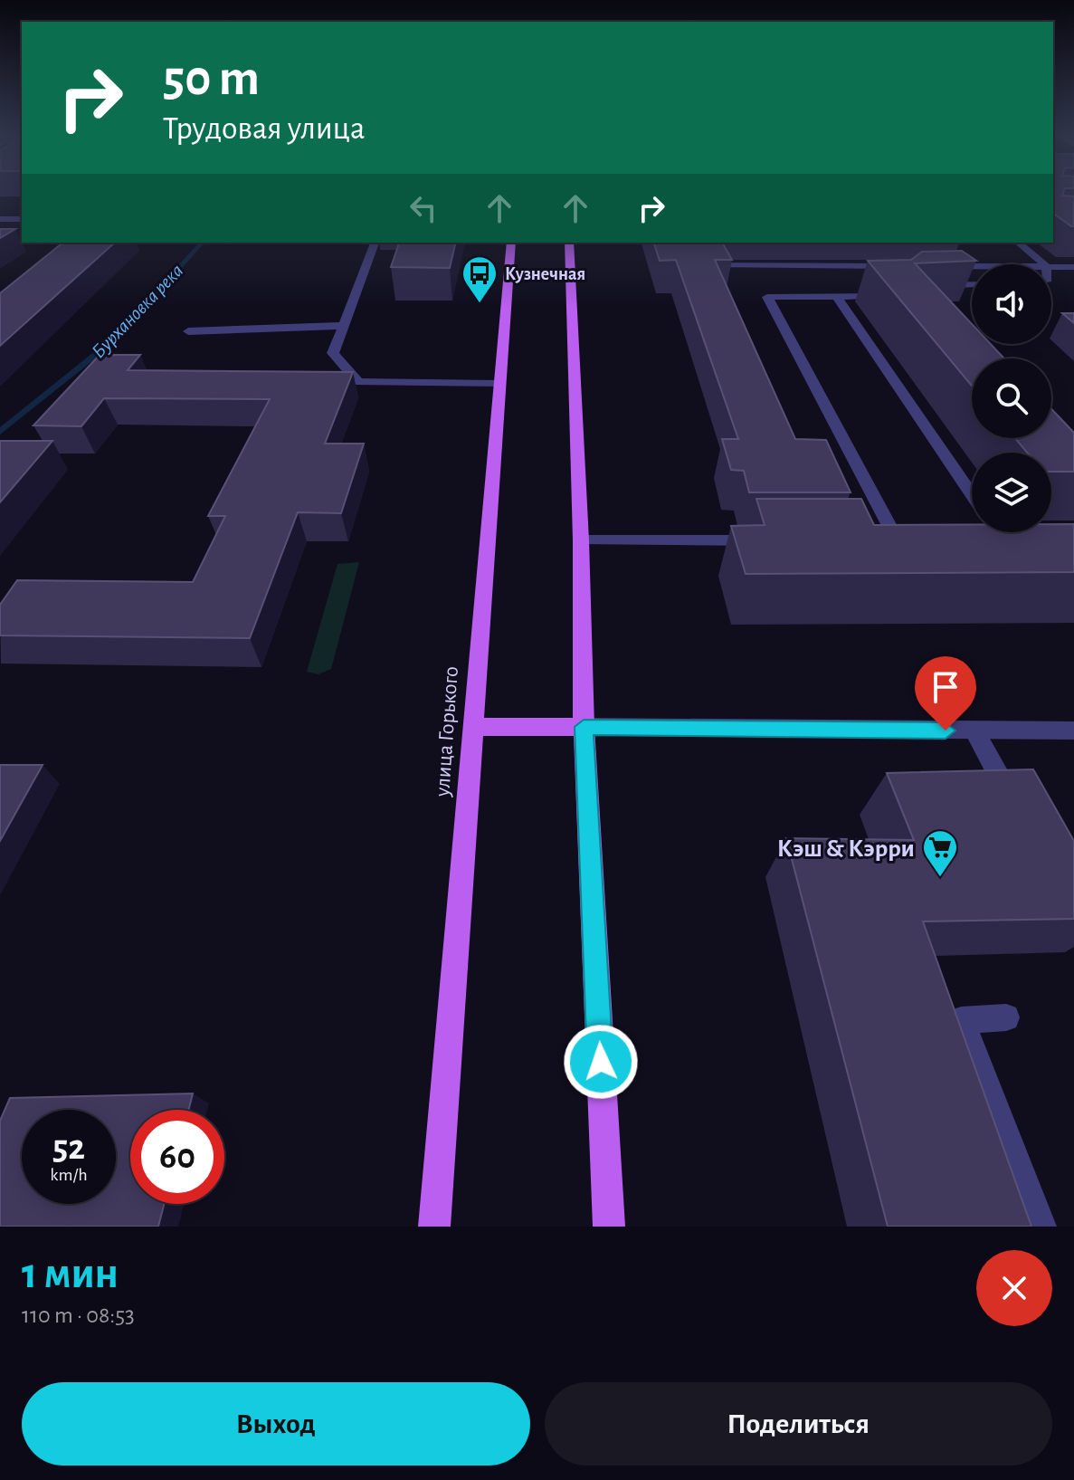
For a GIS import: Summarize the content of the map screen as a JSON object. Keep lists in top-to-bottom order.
{
  "streets": {
    "main road": ["улица Горького"]
  },
  "water": ["Бурхановка река"],
  "places": {
    "bus stop": ["Кузнечная"],
    "supermarket": ["Кэш & Кэрри"]
  },
  "page": {
    "turn": ["50 m", "Трудовая улица"],
    "speed": "52 km/h",
    "limit": "60",
    "heading": ["1 мин", "110 m · 08:53"],
    "buttons": ["Выход", "Поделиться"]
  }
}
